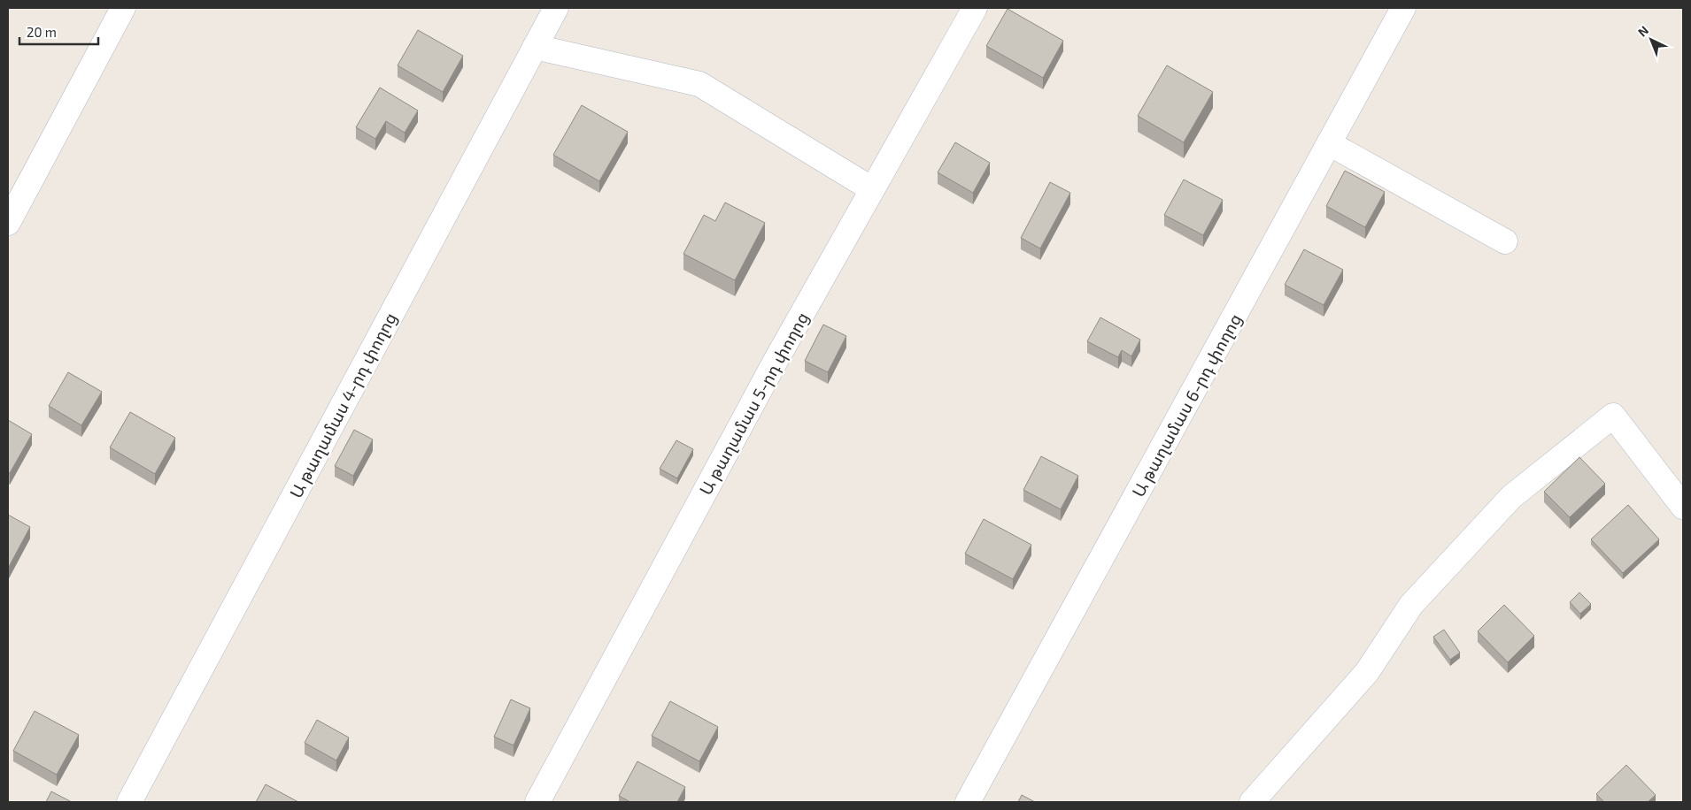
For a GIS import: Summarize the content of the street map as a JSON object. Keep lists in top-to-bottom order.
{
  "streets": {
    "street": ["Ա թաղամաս 5-րդ փողոց", "Ա թաղամաս 4-րդ փողոց", "Ա թաղամաս 6-րդ փողոց"]
  },
  "scale_bar": "20 m",
  "north": "top left"
}
